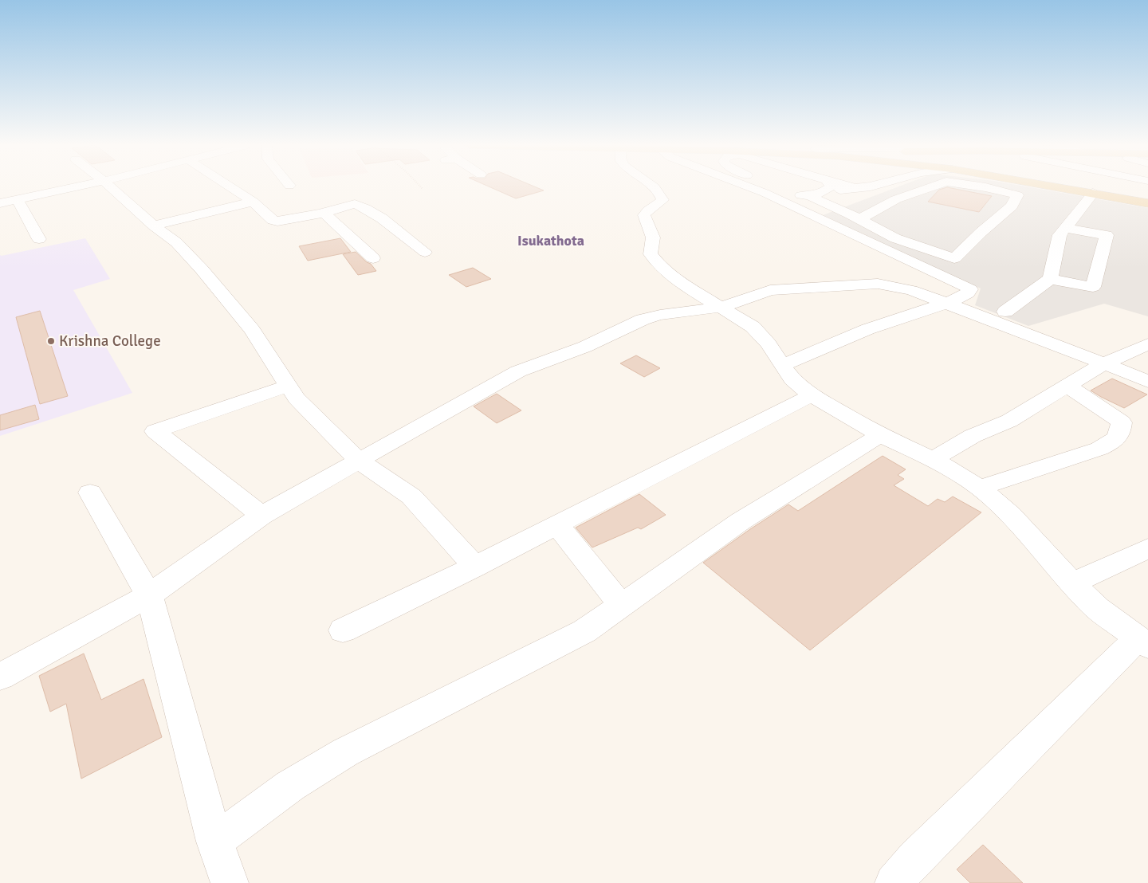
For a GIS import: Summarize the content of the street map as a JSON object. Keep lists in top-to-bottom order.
{
  "districts": ["Isukathota"],
  "places": ["Krishna College"]
}
